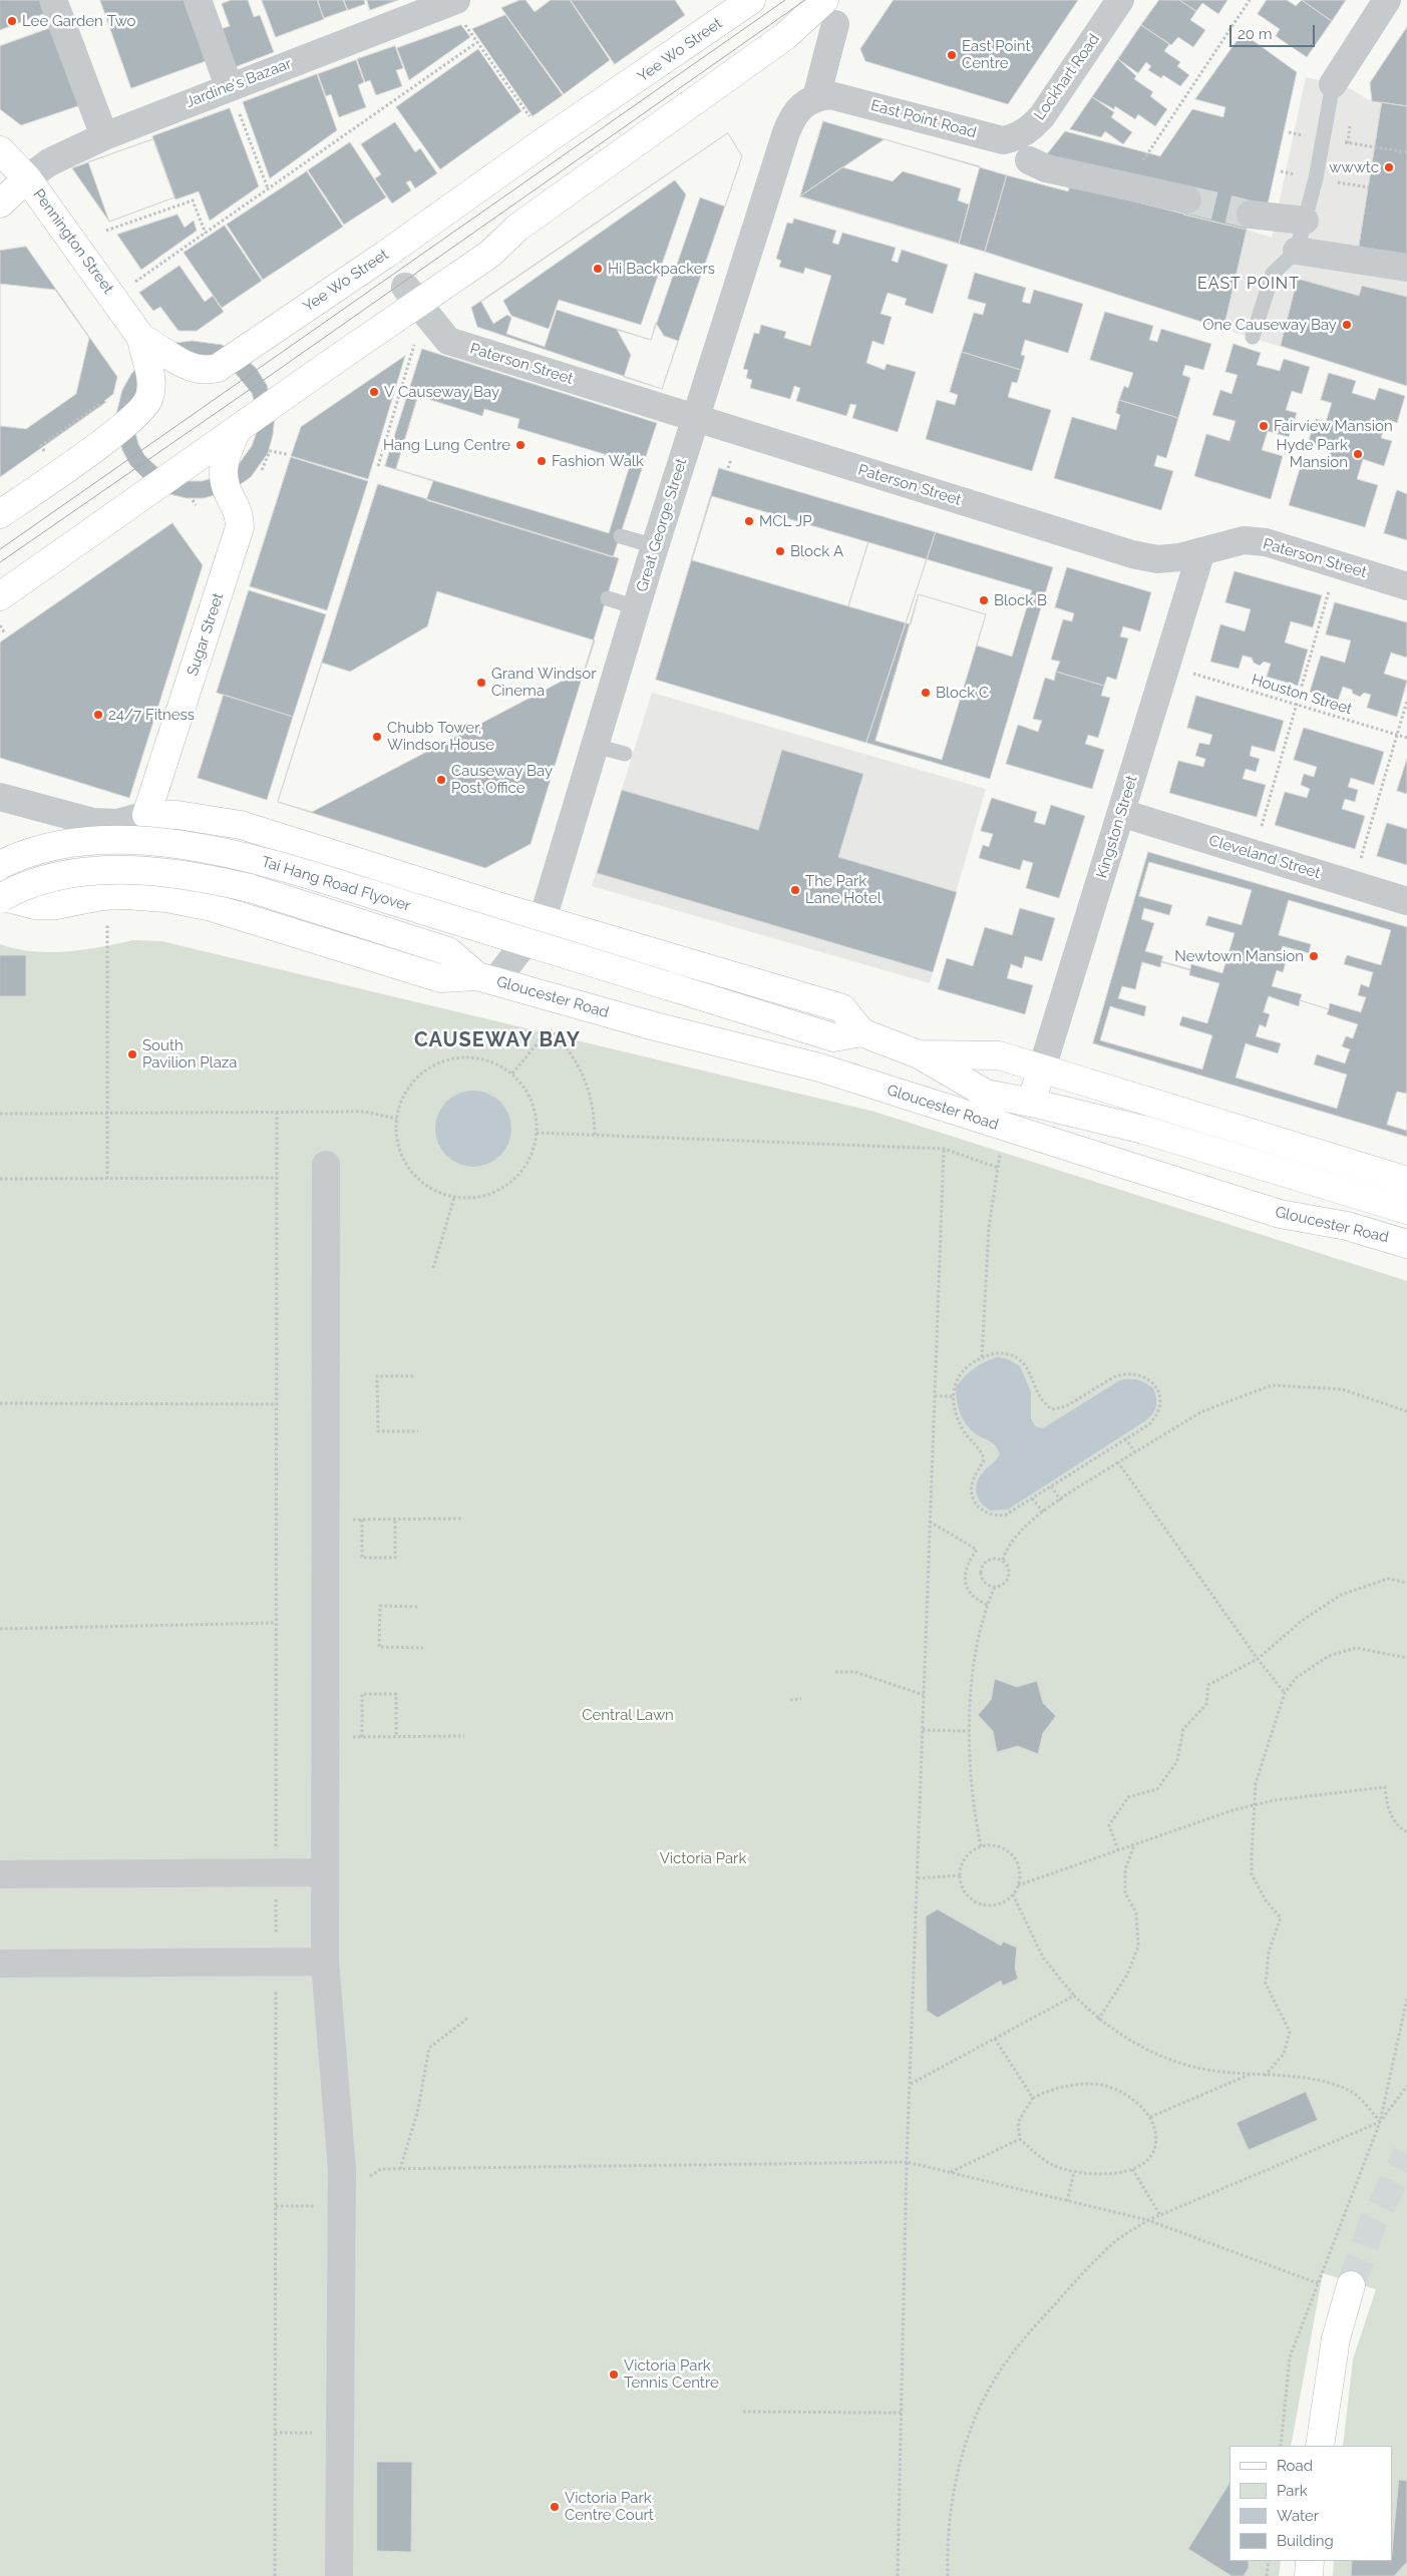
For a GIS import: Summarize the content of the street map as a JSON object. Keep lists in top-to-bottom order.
{
  "streets": {
    "main road": [
      "Yee Wo Street",
      "Pennington Street",
      "Sugar Street",
      "Kingston Street",
      "Tai Hang Road Flyover",
      "Gloucester Road"
    ],
    "street": [
      "Lockhart Road",
      "Jardine's Bazaar",
      "East Point Road",
      "Paterson Street",
      "Great George Street",
      "Cleveland Street"
    ],
    "path": ["Houston Street"]
  },
  "crossings": [
    ["Yee Wo Street", "Pennington Street"],
    ["Lockhart Road", "East Point Road"],
    ["Jardine's Bazaar", "Pennington Street"],
    ["East Point Road", "Great George Street"],
    ["Paterson Street", "Great George Street"],
    ["Paterson Street", "Kingston Street"],
    ["Great George Street", "Gloucester Road"],
    ["Kingston Street", "Cleveland Street"],
    ["Kingston Street", "Gloucester Road"],
    ["Tai Hang Road Flyover", "Gloucester Road"]
  ],
  "districts": ["EAST POINT", "CAUSEWAY BAY"],
  "parks": ["Central Lawn", "Victoria Park"],
  "places": [
    "Lee Garden Two",
    "East Point Centre",
    "wwwtc",
    "Hi Backpackers",
    "One Causeway Bay",
    "V Causeway Bay",
    "Fairview Mansion",
    "Hang Lung Centre",
    "Hyde Park Mansion",
    "Fashion Walk",
    "MCL JP",
    "Block A",
    "Block B",
    "Grand Windsor Cinema",
    "Block C",
    "24/7 Fitness",
    "Chubb Tower, Windsor House",
    "Causeway Bay Post Office",
    "The Park Lane Hotel",
    "Newtown Mansion",
    "South Pavilion Plaza",
    "Victoria Park Tennis Centre",
    "Victoria Park Centre Court"
  ],
  "legend": [
    "Road",
    "Park",
    "Water",
    "Building"
  ],
  "scale_bar": "20 m"
}
